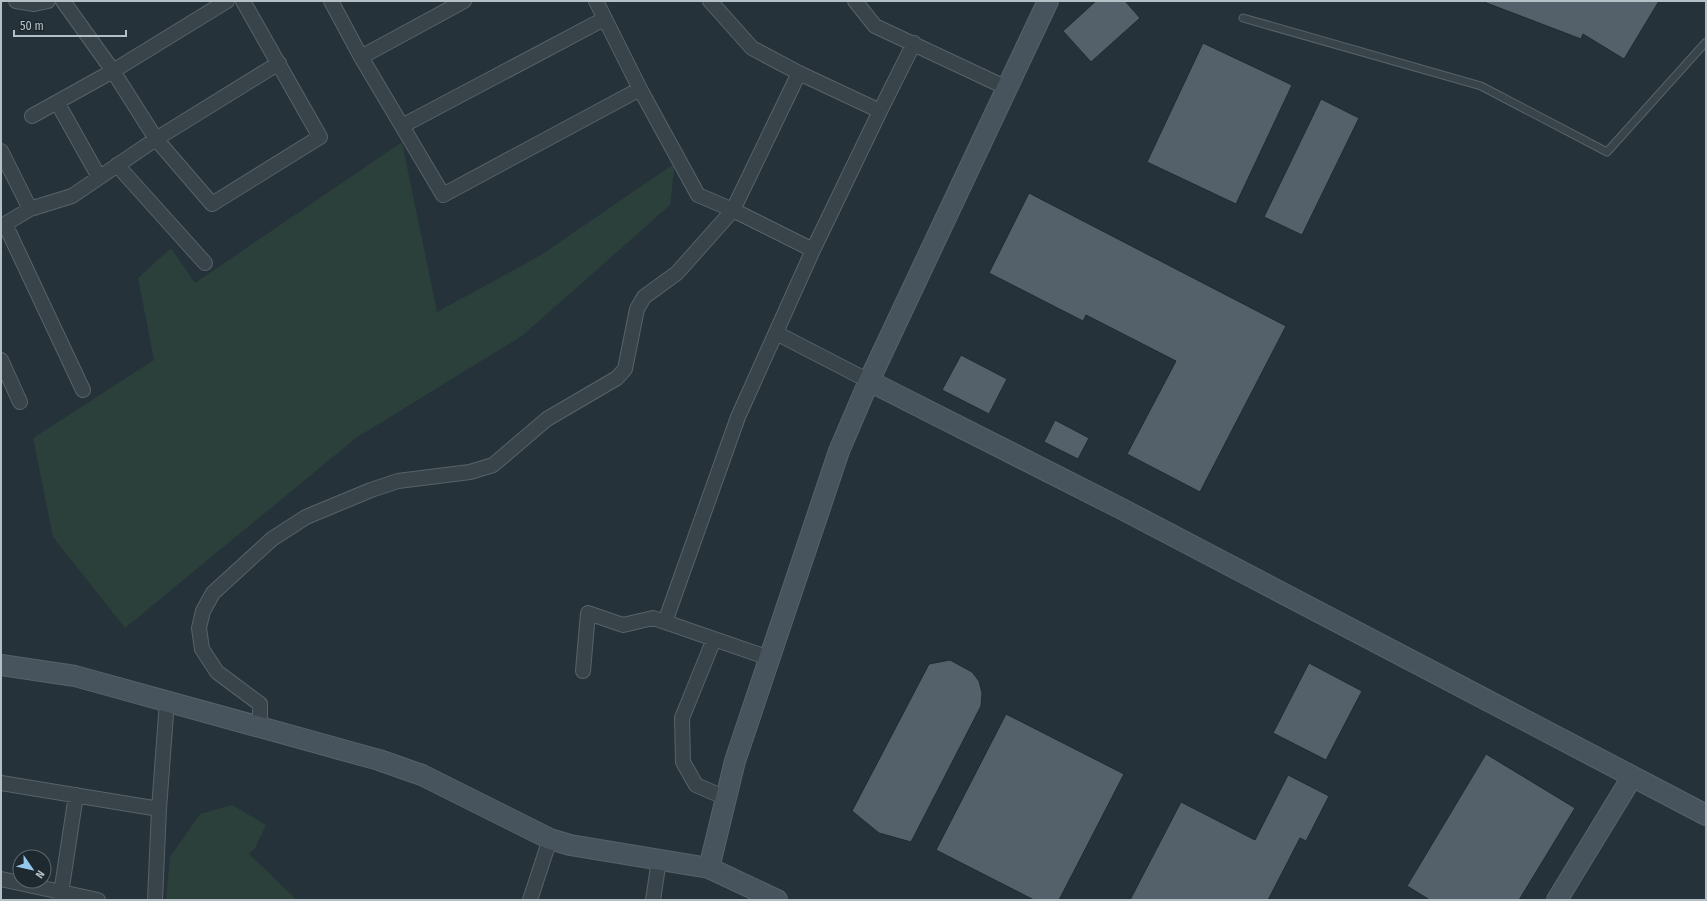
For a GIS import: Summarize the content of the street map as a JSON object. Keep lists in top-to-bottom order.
{
  "scale_bar": "50 m",
  "north": "bottom right"
}
